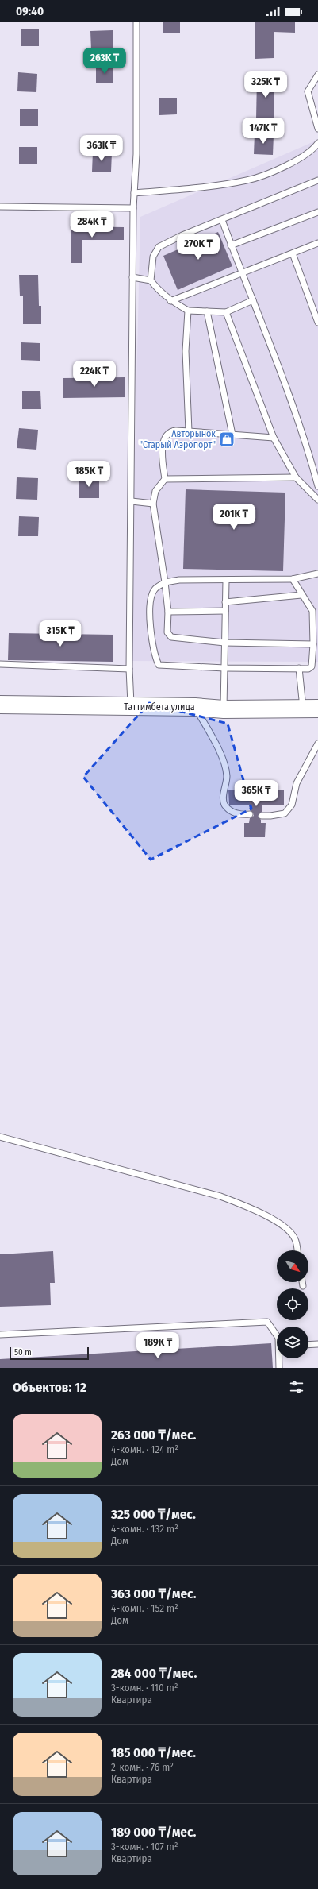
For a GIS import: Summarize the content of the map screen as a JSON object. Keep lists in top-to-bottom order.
{
  "streets": {
    "main road": ["Таттимбета улица"]
  },
  "places": {
    "shop": ["Авторынок \"Старый Аэропорт\""]
  },
  "scale_bar": "50 m",
  "north": "bottom right",
  "page": {
    "status": "09:40",
    "price": [
      "263K ₸",
      "325K ₸",
      "147K ₸",
      "363K ₸",
      "284K ₸",
      "270K ₸",
      "224K ₸",
      "185K ₸",
      "201K ₸",
      "315K ₸",
      "365K ₸",
      "189K ₸"
    ],
    "scale": "50 m",
    "heading": "Объектов: 12",
    "list": [
      {
        "name": "263 000 ₸/мес.",
        "note": "4-комн. · 124 m² · Дом"
      },
      {
        "name": "325 000 ₸/мес.",
        "note": "4-комн. · 132 m² · Дом"
      },
      {
        "name": "363 000 ₸/мес.",
        "note": "4-комн. · 152 m² · Дом"
      },
      {
        "name": "284 000 ₸/мес.",
        "note": "3-комн. · 110 m² · Квартира"
      },
      {
        "name": "185 000 ₸/мес.",
        "note": "2-комн. · 76 m² · Квартира"
      },
      {
        "name": "189 000 ₸/мес.",
        "note": "3-комн. · 107 m² · Квартира"
      }
    ]
  }
}
